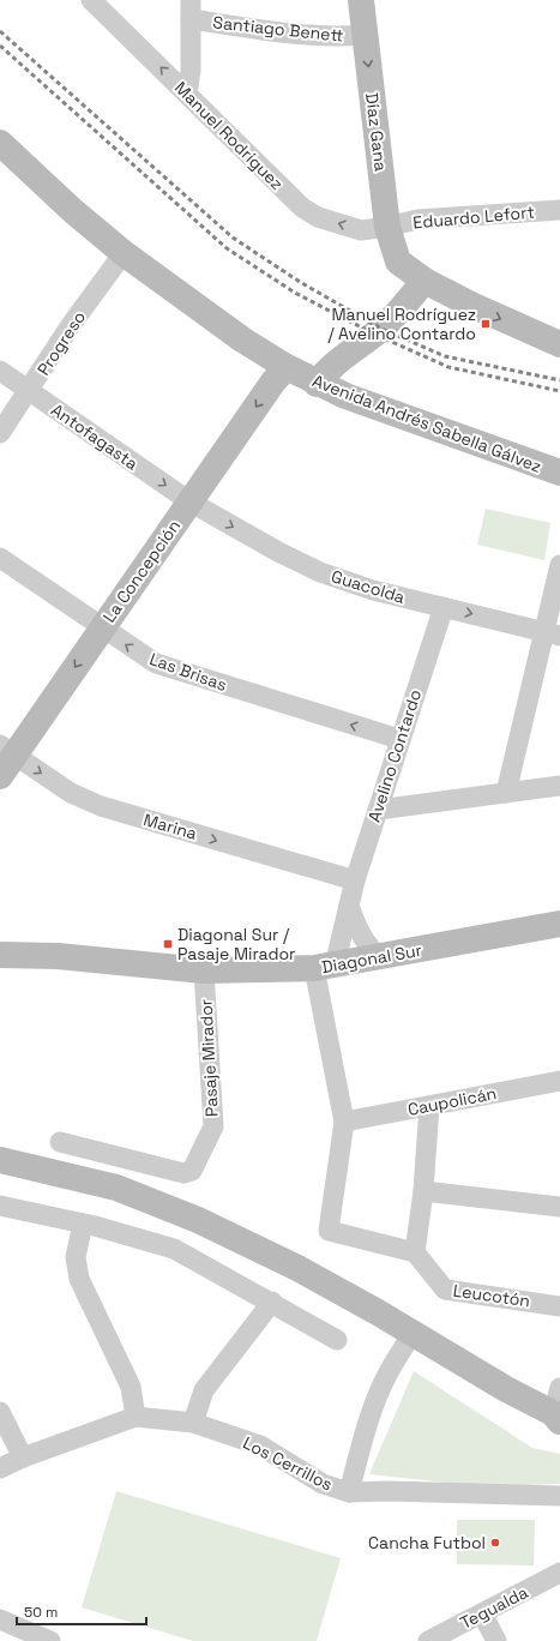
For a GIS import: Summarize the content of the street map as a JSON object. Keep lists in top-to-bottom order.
{
  "streets": {
    "main road": [
      "Díaz Gana",
      "Avenida Andrés Sabella Gálvez",
      "La Concepción",
      "Diagonal Sur"
    ],
    "street": [
      "Santiago Benett",
      "Manuel Rodríguez",
      "Eduardo Lefort",
      "Progreso",
      "Antofagasta",
      "Guacolda",
      "Las Brisas",
      "Avelino Contardo",
      "Marina",
      "Pasaje Mirador",
      "Caupolicán",
      "Leucotón",
      "Los Cerrillos",
      "Tegualda"
    ]
  },
  "crossings": [
    ["Santiago Benett", "Díaz Gana"],
    ["Díaz Gana", "Manuel Rodríguez"],
    ["Díaz Gana", "Eduardo Lefort"],
    ["Manuel Rodríguez", "Eduardo Lefort"],
    ["Progreso", "Avenida Andrés Sabella Gálvez"],
    ["Progreso", "Antofagasta"],
    ["Avenida Andrés Sabella Gálvez", "La Concepción"],
    ["Antofagasta", "La Concepción"],
    ["Antofagasta", "Guacolda"],
    ["La Concepción", "Guacolda"],
    ["La Concepción", "Las Brisas"],
    ["La Concepción", "Marina"],
    ["Guacolda", "Avelino Contardo"],
    ["Las Brisas", "Avelino Contardo"],
    ["Avelino Contardo", "Marina"],
    ["Avelino Contardo", "Diagonal Sur"],
    ["Avelino Contardo", "Caupolicán"],
    ["Avelino Contardo", "Leucotón"],
    ["Diagonal Sur", "Pasaje Mirador"]
  ],
  "one_way": [
    "Díaz Gana",
    "Manuel Rodríguez",
    "Antofagasta",
    "La Concepción",
    "Guacolda",
    "Las Brisas",
    "Marina"
  ],
  "places": {
    "transit": ["Manuel Rodríguez / Avelino Contardo", "Diagonal Sur / Pasaje Mirador"],
    "other": ["Cancha Futbol"]
  },
  "scale_bar": "50 m"
}
